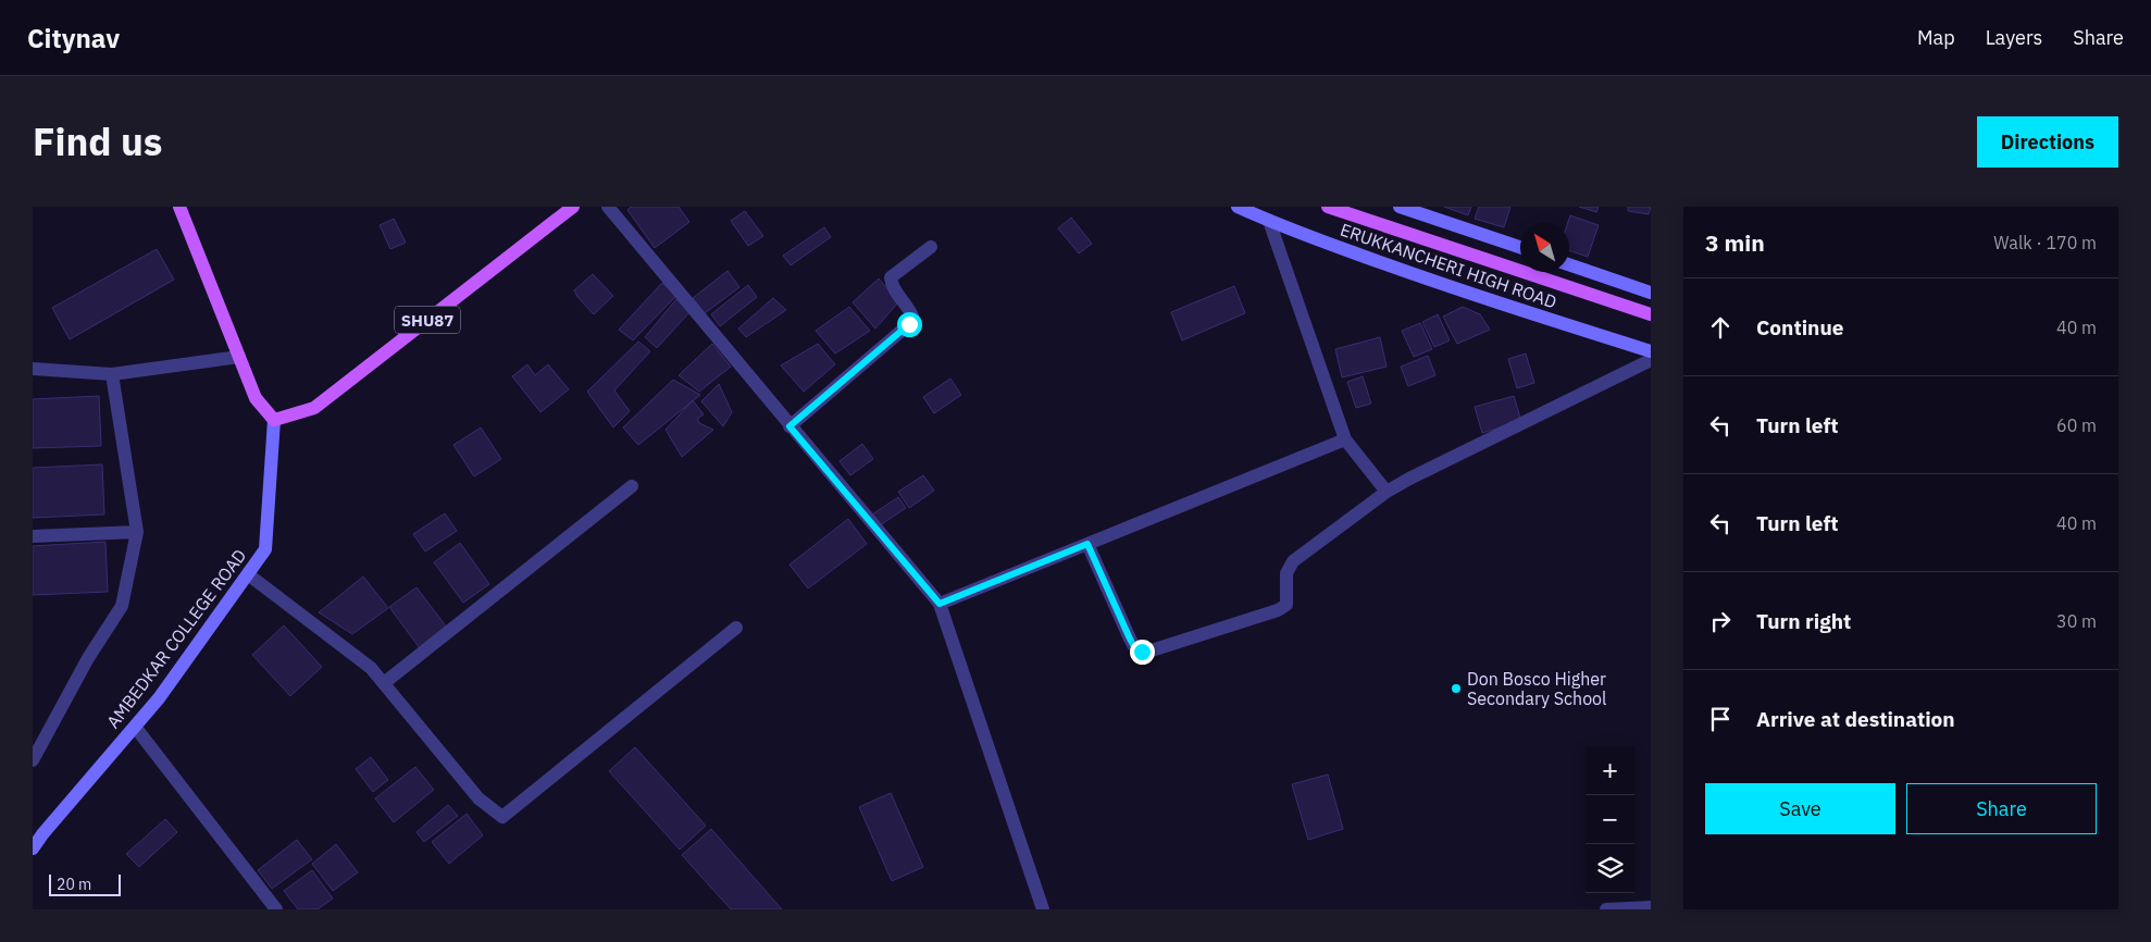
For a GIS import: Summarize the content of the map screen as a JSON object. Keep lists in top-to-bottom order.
{
  "streets": {
    "main road": ["SHU87"],
    "street": ["ERUKKANCHERI HIGH ROAD", "AMBEDKAR COLLEGE ROAD"]
  },
  "crossings": [
    ["SHU87", "AMBEDKAR COLLEGE ROAD"]
  ],
  "places": ["Don Bosco Higher Secondary School"],
  "scale_bar": "20 m",
  "north": "top left",
  "page": {
    "header": "Citynav",
    "nav": ["Map", "Layers", "Share"],
    "title": "Find us",
    "buttons": [
      "Directions",
      ["Save", "Share"]
    ],
    "heading": ["3 min", "Walk · 170 m"],
    "list": [
      ["Continue", "40 m"],
      ["Turn left", "60 m"],
      ["Turn left", "40 m"],
      ["Turn right", "30 m"],
      "Arrive at destination"
    ],
    "map_buttons": ["+", "−"],
    "scale": "20 m"
  }
}
